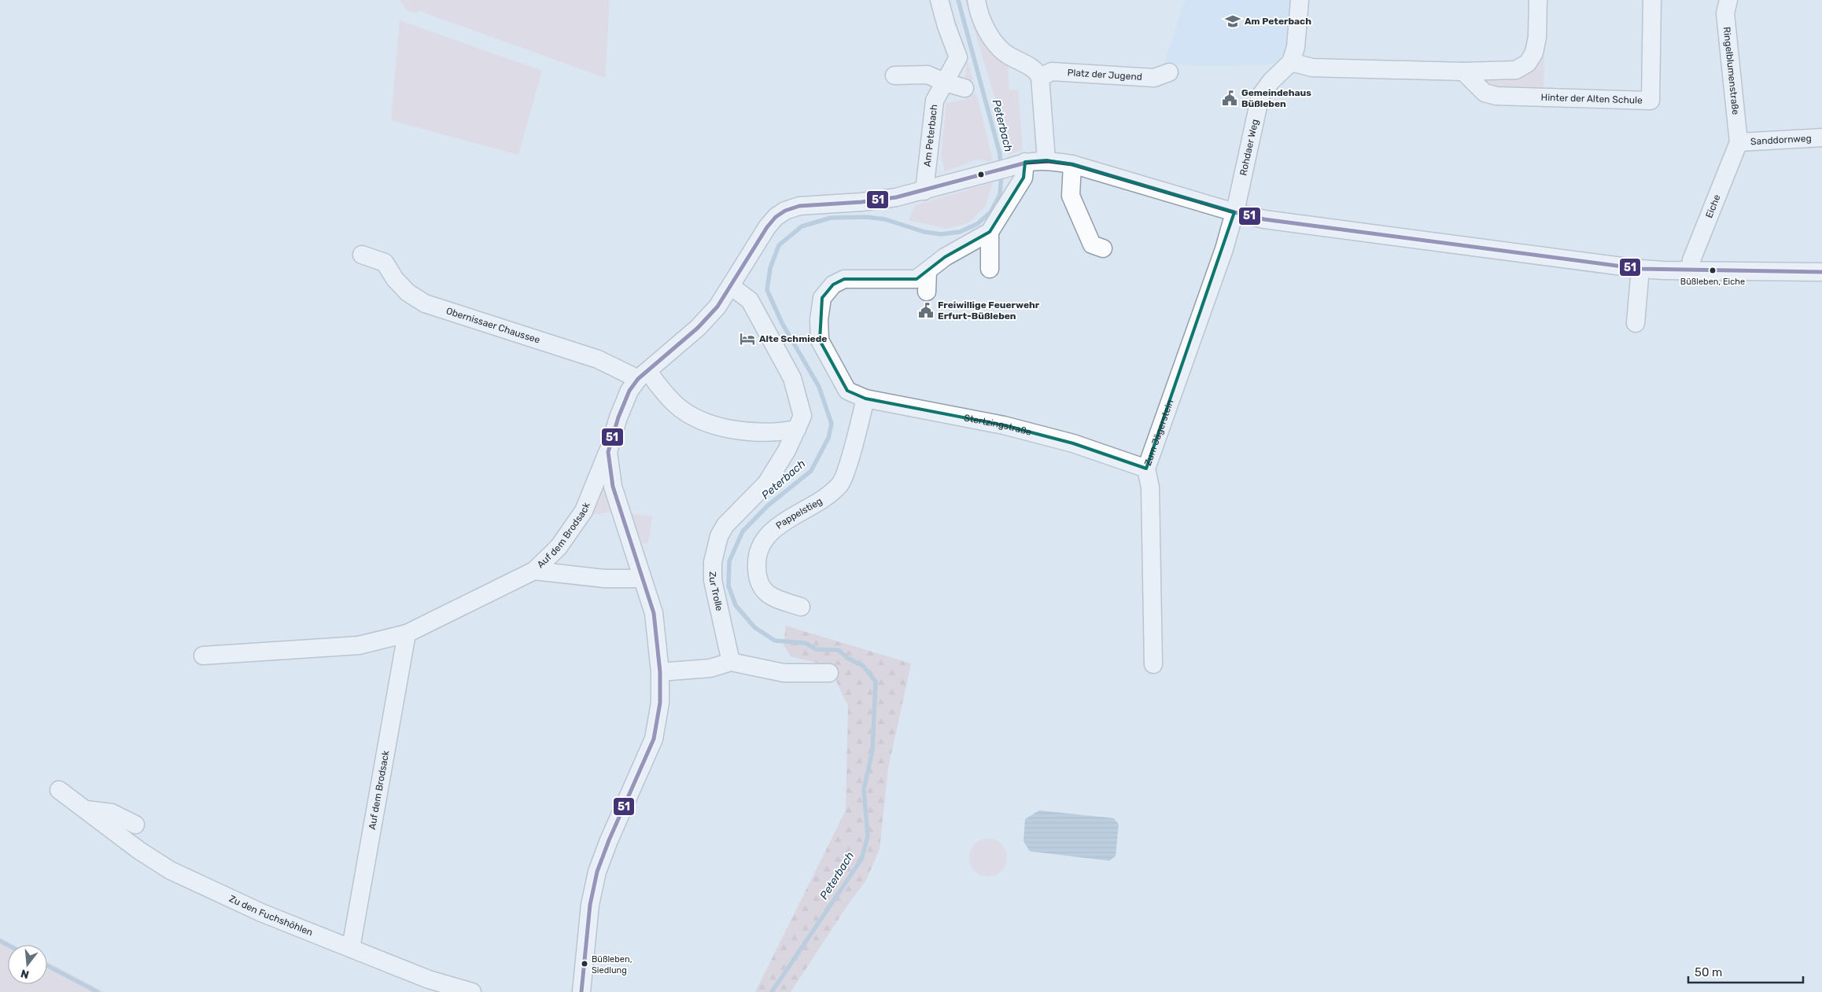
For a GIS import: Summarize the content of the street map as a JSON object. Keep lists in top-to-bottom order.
{
  "streets": {
    "street": [
      "Ringelblumenstraße",
      "Platz der Jugend",
      "Hinter der Alten Schule",
      "Am Peterbach",
      "Sanddornweg",
      "Rohdaer Weg",
      "Eiche",
      "Obernissaer Chaussee",
      "Stertzingstraße",
      "Zum Jägerstein",
      "Pappelstieg",
      "Auf dem Brodsack",
      "Zur Trolle",
      "Zu den Fuchshöhlen"
    ]
  },
  "crossings": [
    ["Ringelblumenstraße", "Sanddornweg"],
    ["Ringelblumenstraße", "Eiche"],
    ["Am Peterbach", "Auf dem Brodsack"],
    ["Sanddornweg", "Eiche"],
    ["Rohdaer Weg", "Zum Jägerstein"],
    ["Obernissaer Chaussee", "Auf dem Brodsack"],
    ["Stertzingstraße", "Zum Jägerstein"],
    ["Stertzingstraße", "Pappelstieg"],
    ["Auf dem Brodsack", "Zur Trolle"],
    ["Auf dem Brodsack", "Zu den Fuchshöhlen"]
  ],
  "water": ["Peterbach"],
  "places": {
    "school or university": ["Am Peterbach"],
    "public building": ["Gemeindehaus Büßleben", "Freiwillige Feuerwehr Erfurt-Büßleben"],
    "other": ["Büßleben, Eiche", "Büßleben, Siedlung"],
    "hotel": ["Alte Schmiede"]
  },
  "lines": ["transit line 51"],
  "scale_bar": "50 m",
  "north": "bottom"
}
